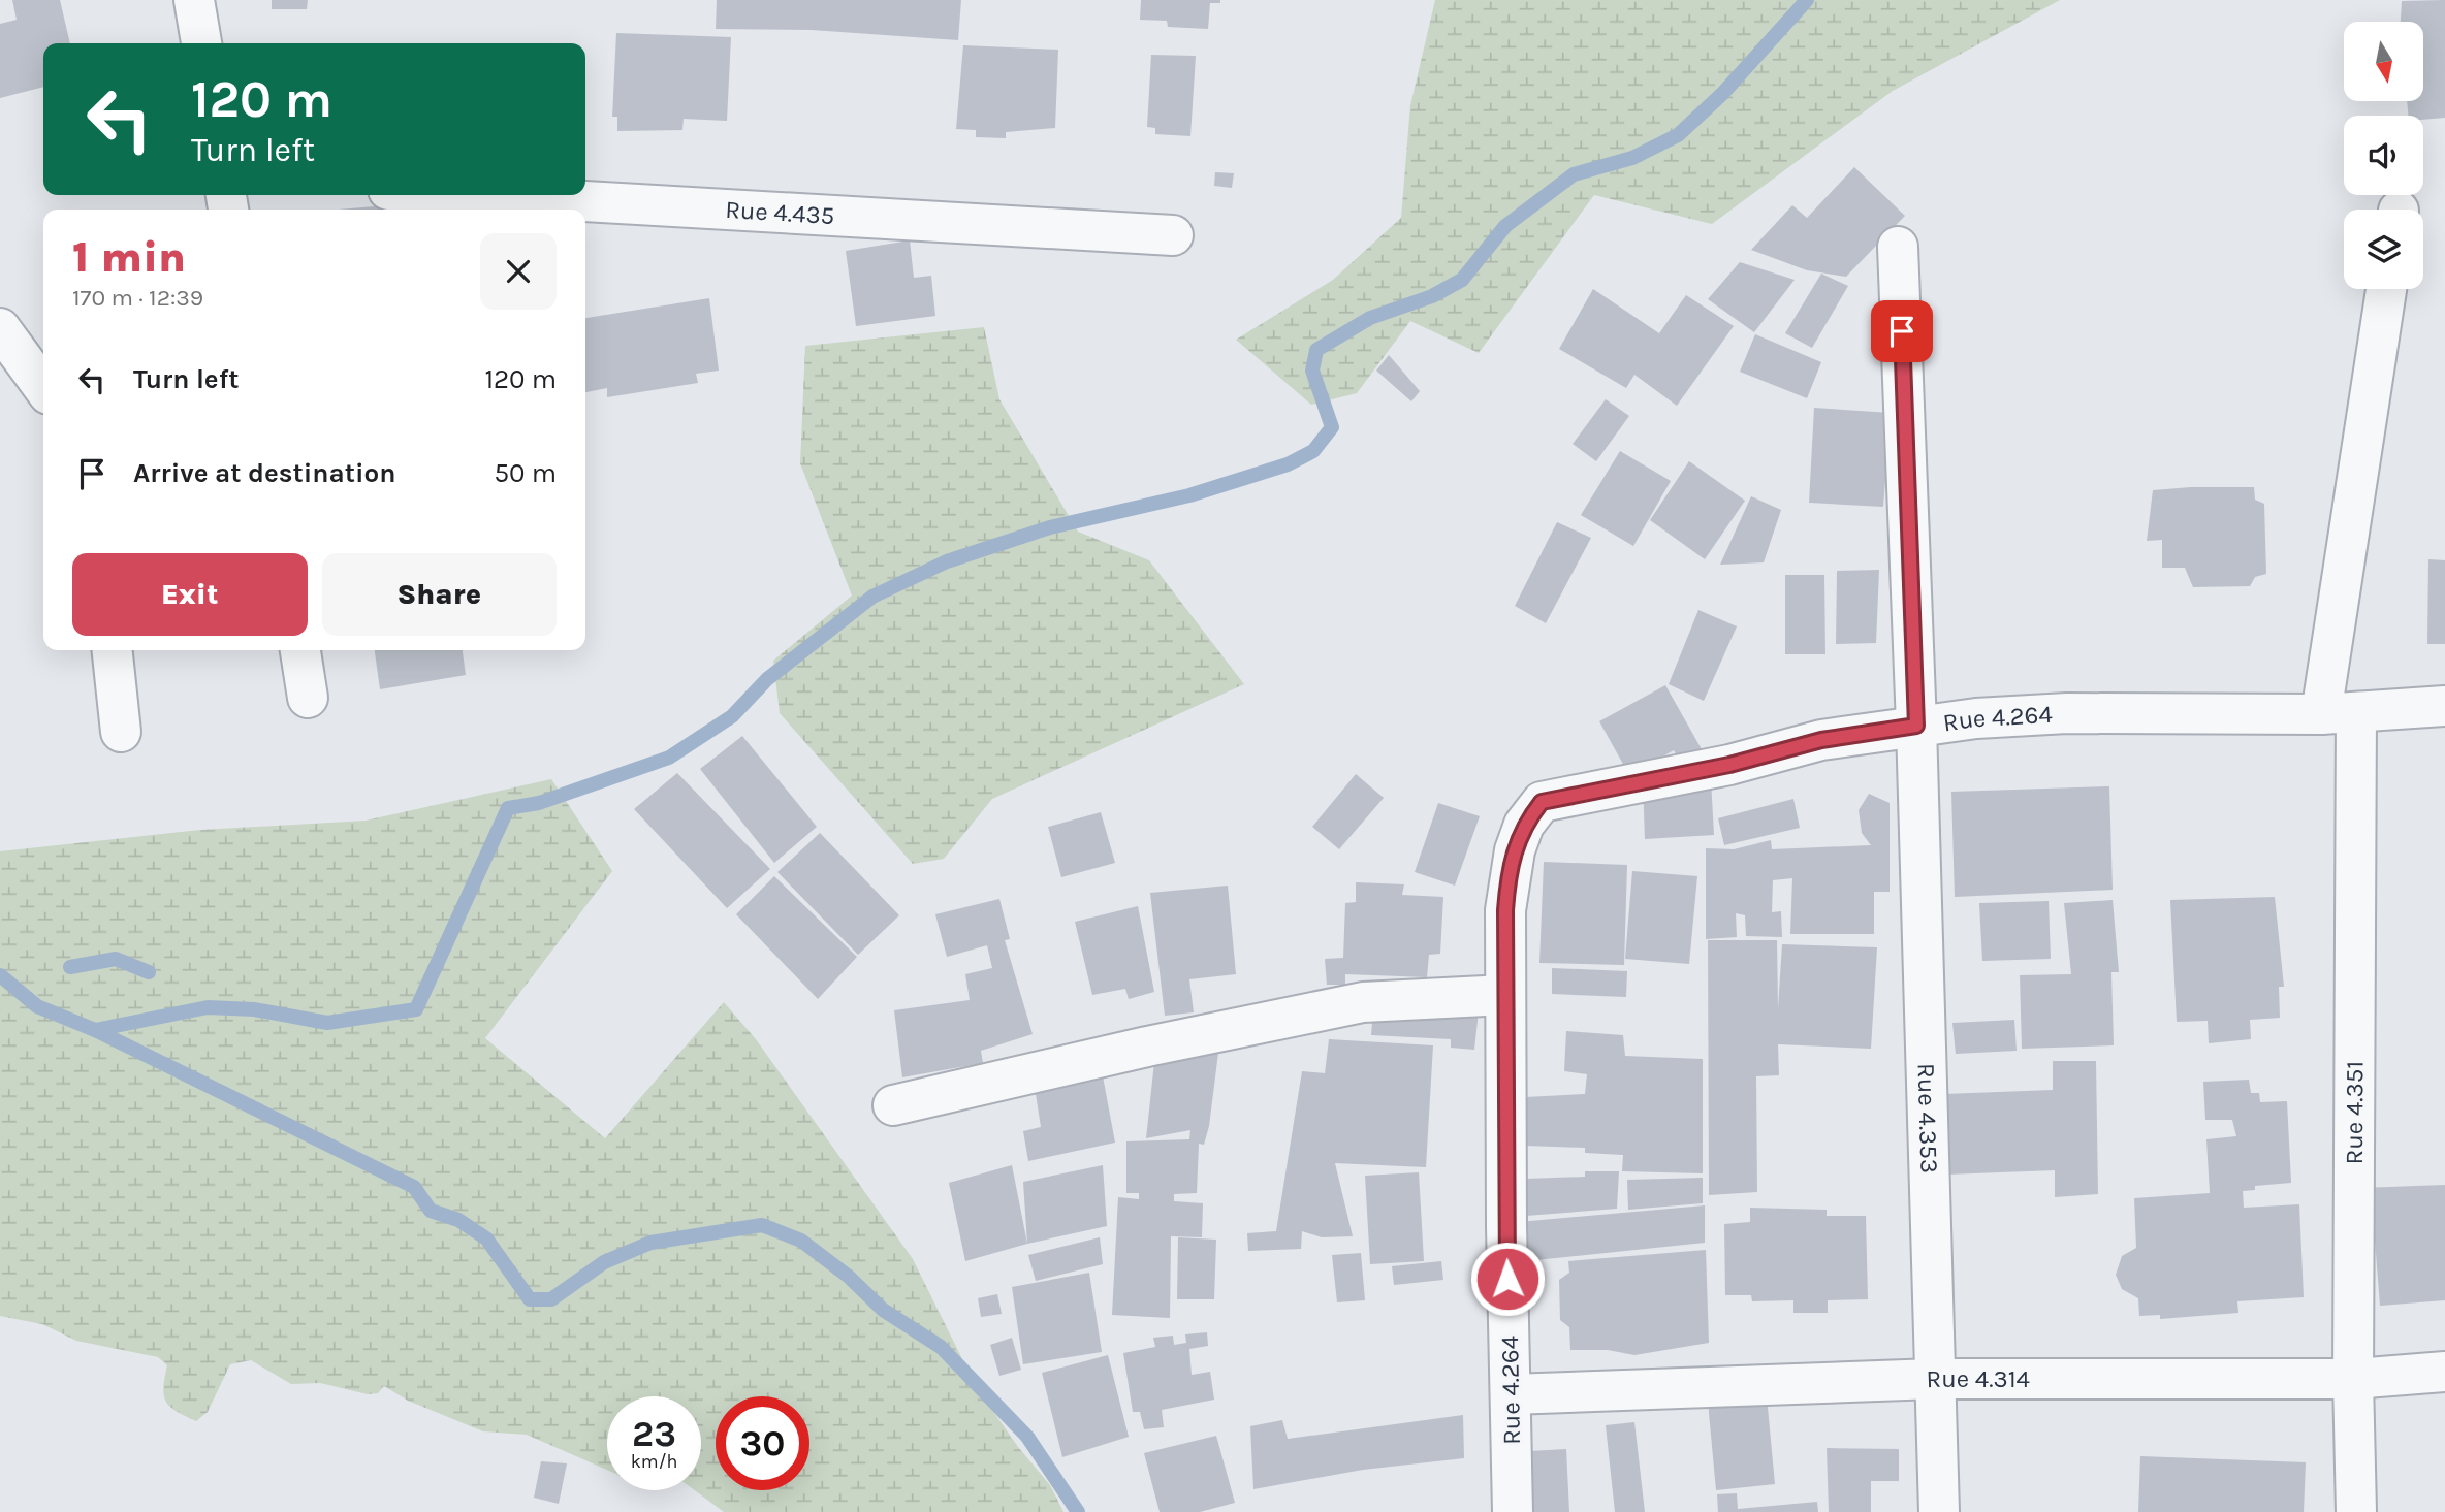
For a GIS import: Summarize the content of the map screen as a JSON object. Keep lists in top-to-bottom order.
{
  "streets": {
    "street": [
      "Rue 4.435",
      "Rue 4.264",
      "Rue 4.351",
      "Rue 4.353",
      "Rue 4.314"
    ]
  },
  "crossings": [
    ["Rue 4.264", "Rue 4.351"],
    ["Rue 4.264", "Rue 4.353"],
    ["Rue 4.264", "Rue 4.314"],
    ["Rue 4.351", "Rue 4.314"],
    ["Rue 4.353", "Rue 4.314"]
  ],
  "north": "bottom",
  "page": {
    "turn": ["120 m", "Turn left"],
    "heading": ["1 min", "170 m · 12:39"],
    "list": [
      {
        "name": "Turn left",
        "value": "120 m"
      },
      {
        "name": "Arrive at destination",
        "value": "50 m"
      }
    ],
    "buttons": ["Exit", "Share"],
    "speed": "23 km/h",
    "limit": "30"
  }
}
